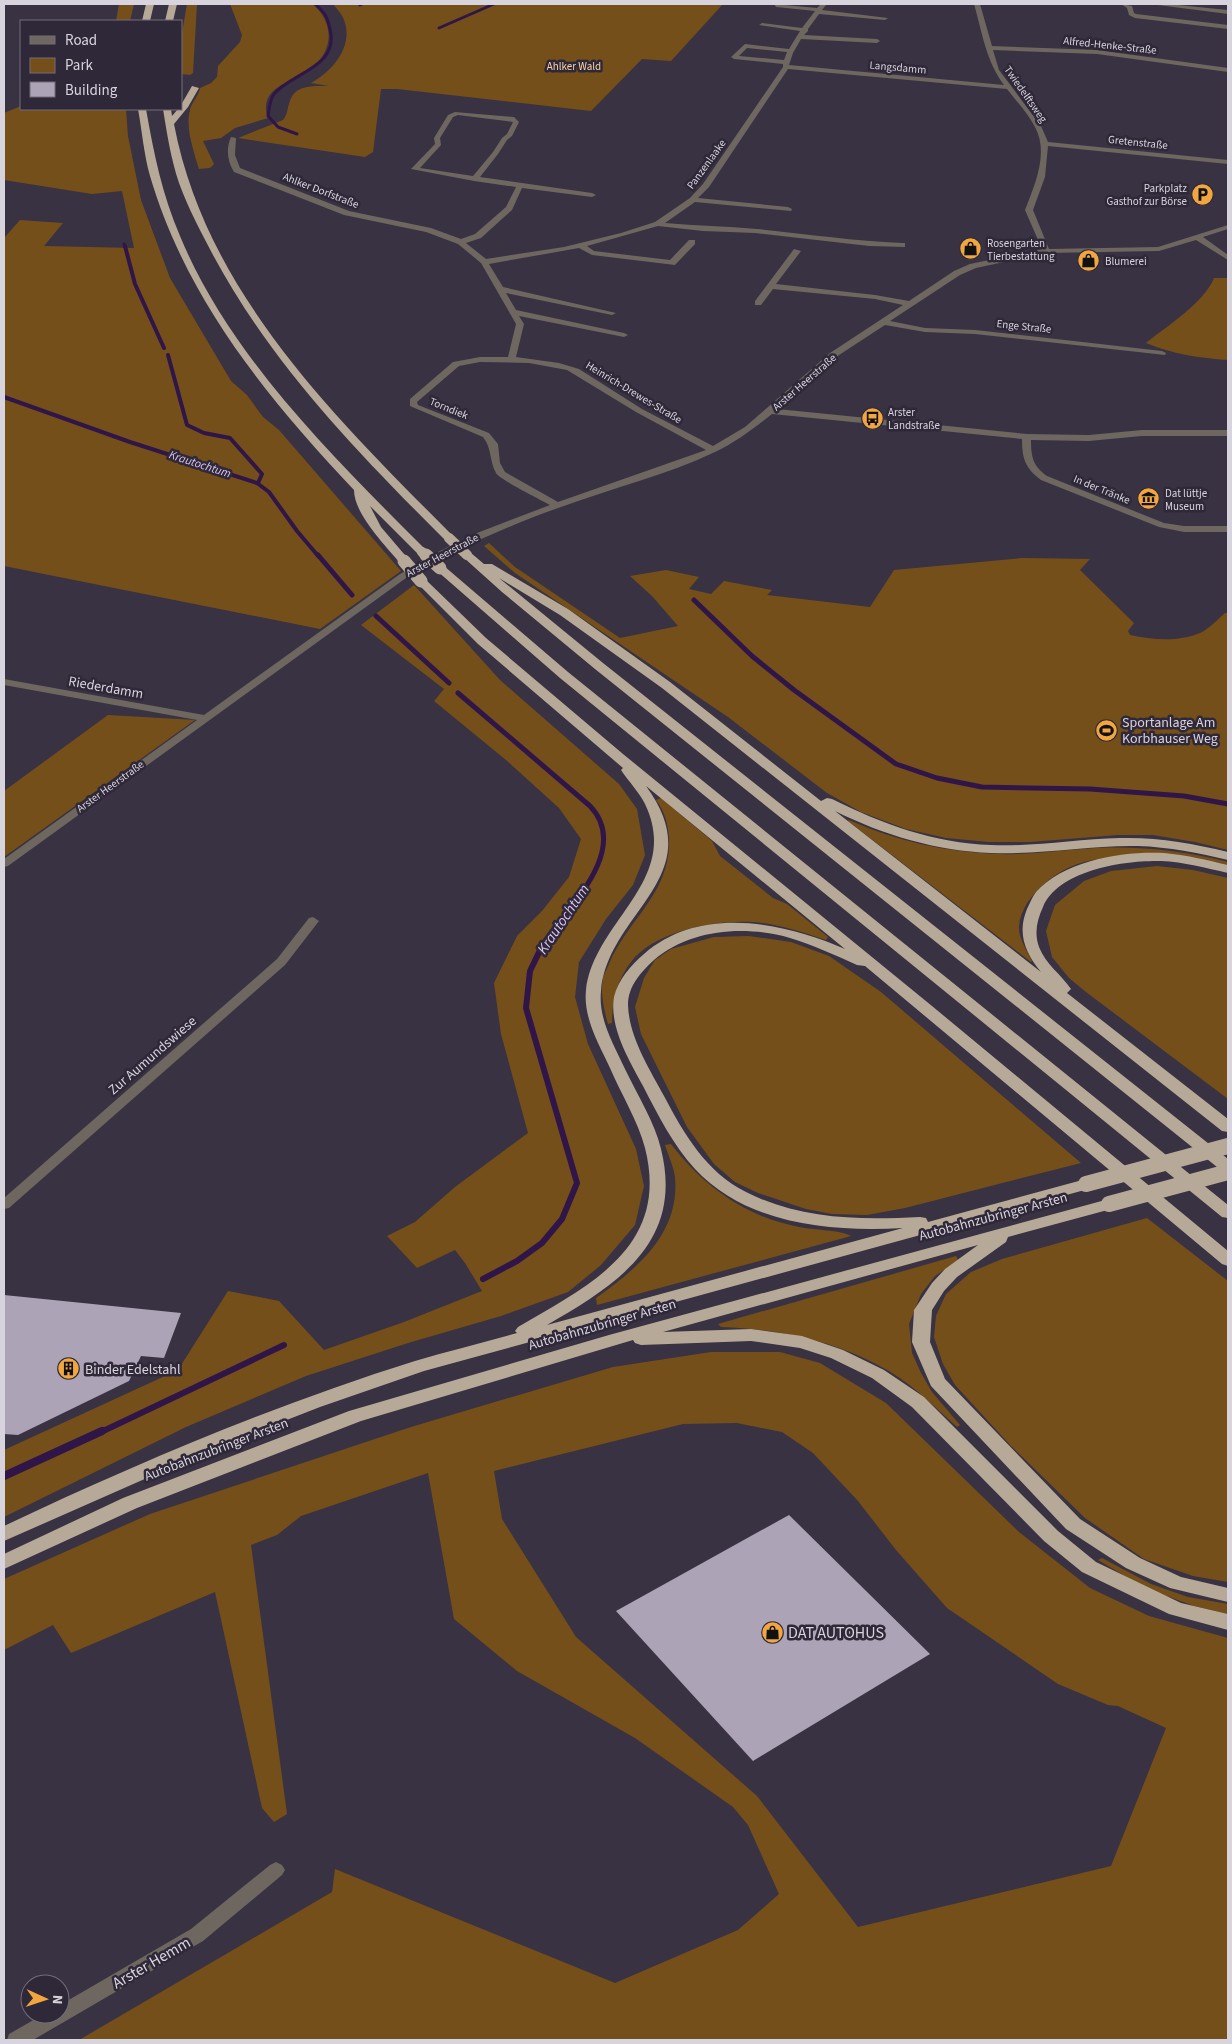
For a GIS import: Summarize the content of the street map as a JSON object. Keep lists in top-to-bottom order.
{
  "streets": {
    "highway": ["Autobahnzubringer Arsten"],
    "street": [
      "Alfred-Henke-Straße",
      "Langsdamm",
      "Twiedelftsweg",
      "Gretenstraße",
      "Panzenlaake",
      "Ahlker Dorfstraße",
      "Enge Straße",
      "Arster Heerstraße",
      "Heinrich-Drewes-Straße",
      "Torndiek",
      "In der Tränke",
      "Riederdamm",
      "Zur Aumundswiese",
      "Arster Hemm"
    ]
  },
  "crossings": [
    ["Alfred-Henke-Straße", "Twiedelftsweg"],
    ["Langsdamm", "Twiedelftsweg"],
    ["Langsdamm", "Panzenlaake"],
    ["Twiedelftsweg", "Gretenstraße"],
    ["Twiedelftsweg", "Arster Heerstraße"],
    ["Panzenlaake", "Ahlker Dorfstraße"],
    ["Ahlker Dorfstraße", "Heinrich-Drewes-Straße"],
    ["Ahlker Dorfstraße", "Torndiek"],
    ["Enge Straße", "Arster Heerstraße"],
    ["Arster Heerstraße", "Heinrich-Drewes-Straße"],
    ["Arster Heerstraße", "Torndiek"],
    ["Arster Heerstraße", "Riederdamm"],
    ["Heinrich-Drewes-Straße", "Torndiek"]
  ],
  "water": ["Krautochtum"],
  "parks": ["Ahlker Wald"],
  "places": {
    "parking": ["Parkplatz Gasthof zur Börse"],
    "shop": ["Rosengarten Tierbestattung", "Blumerei", "DAT AUTOHUS"],
    "bus stop": ["Arster Landstraße"],
    "museum": ["Dat lüttje Museum"],
    "sports": ["Sportanlage Am Korbhauser Weg"],
    "building": ["Binder Edelstahl"]
  },
  "legend": ["Road", "Park", "Building"],
  "north": "right"
}
